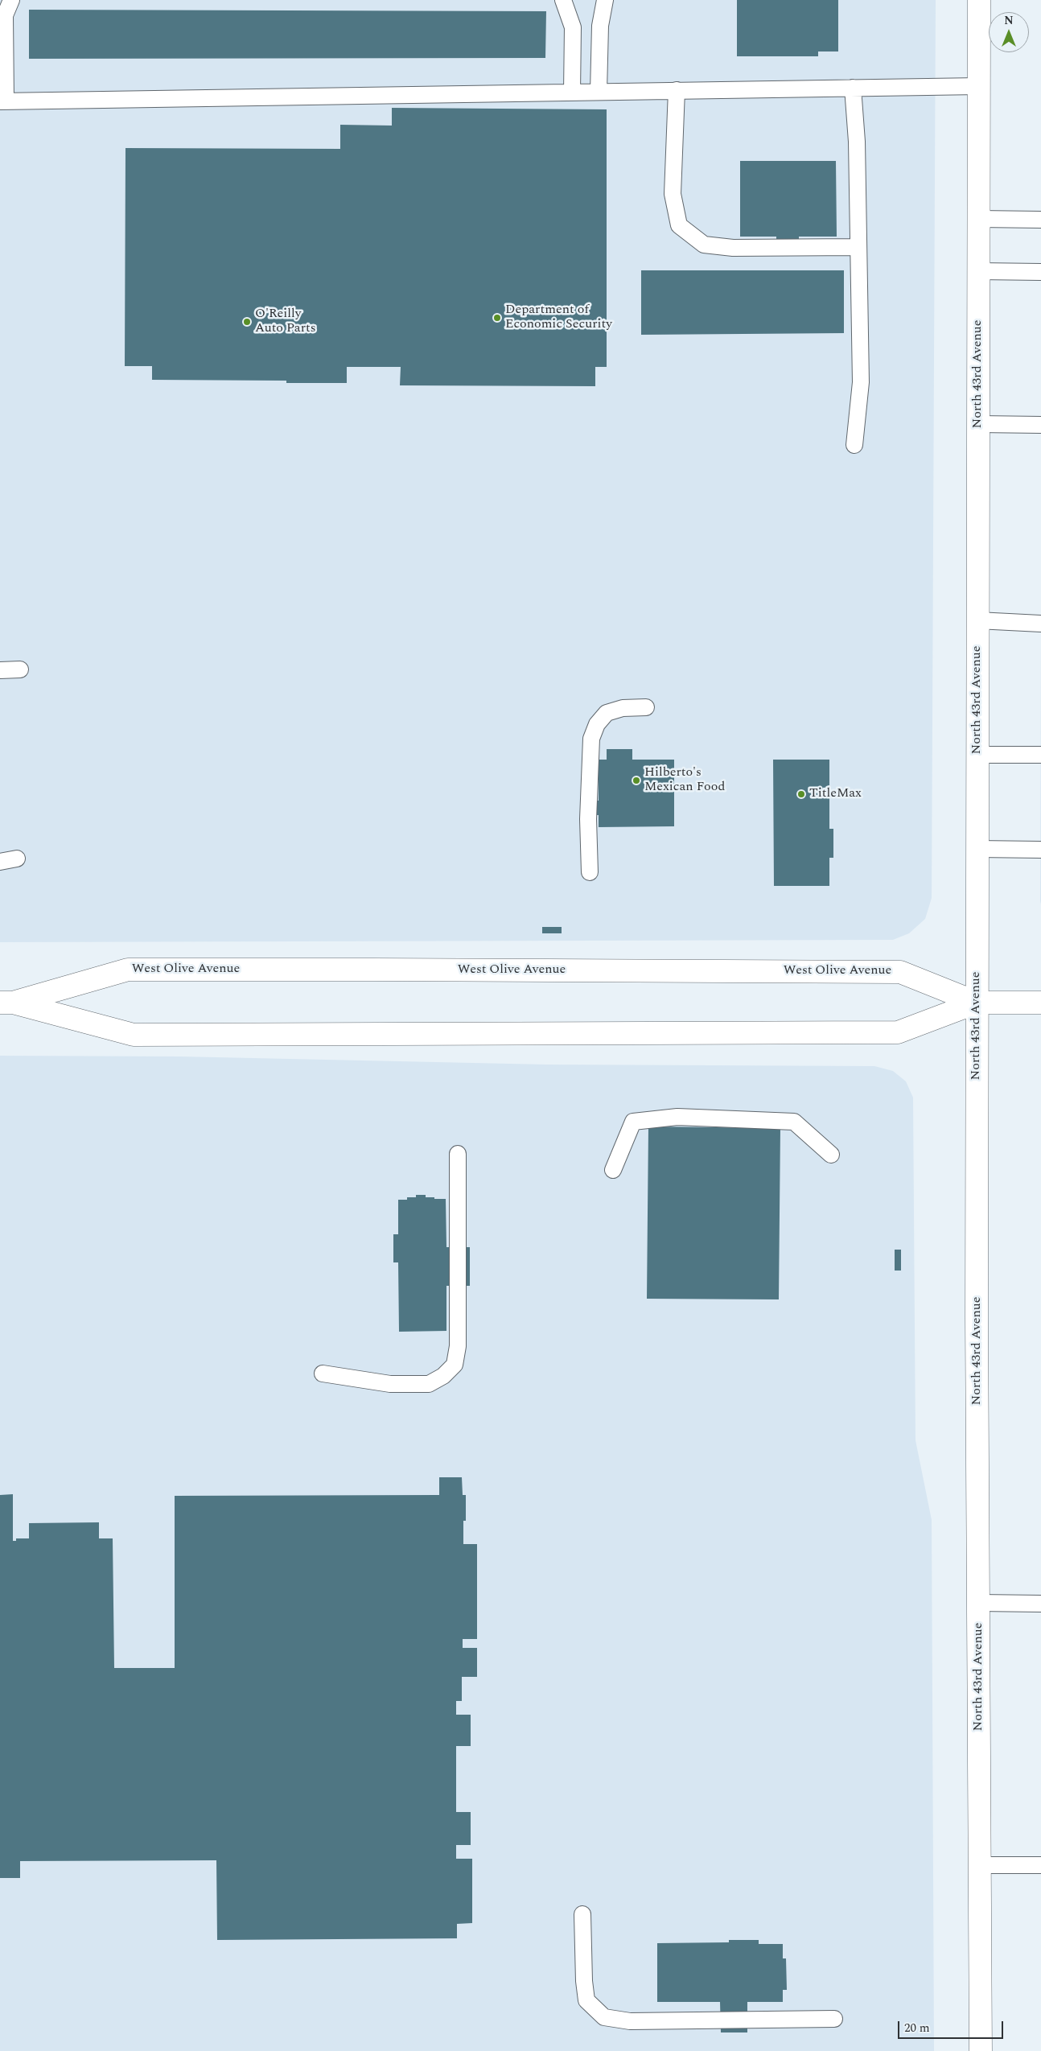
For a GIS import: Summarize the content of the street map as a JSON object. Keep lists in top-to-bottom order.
{
  "streets": {
    "main road": ["North 43rd Avenue", "West Olive Avenue"]
  },
  "crossings": [
    ["North 43rd Avenue", "West Olive Avenue"]
  ],
  "places": [
    "Department of Economic Security",
    "O'Reilly Auto Parts",
    "Hilberto's Mexican Food",
    "TitleMax"
  ],
  "scale_bar": "20 m",
  "north": "top"
}
